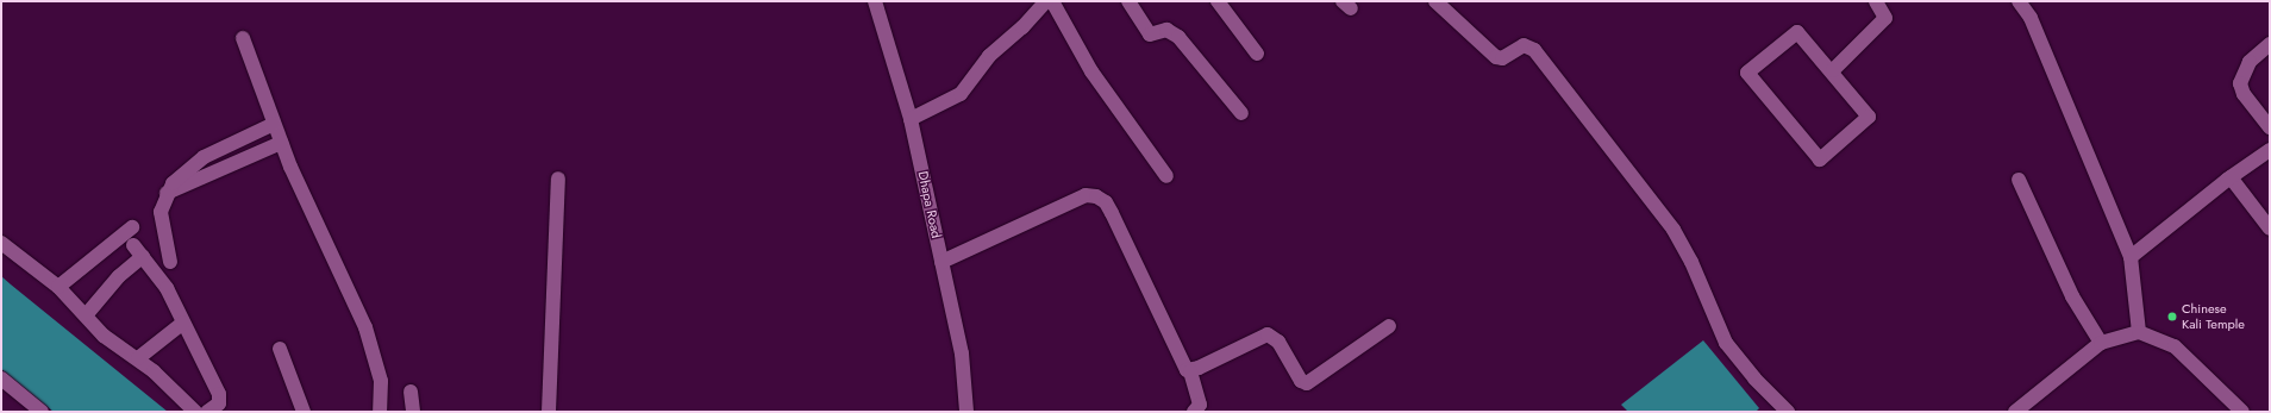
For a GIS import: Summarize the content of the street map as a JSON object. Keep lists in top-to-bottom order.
{
  "streets": {
    "street": ["Dhapa Road"]
  },
  "places": ["Chinese Kali Temple"]
}
